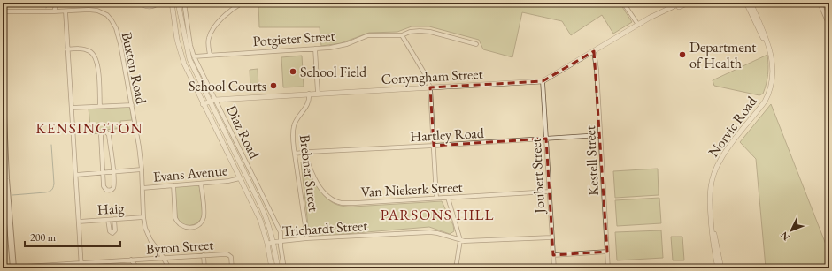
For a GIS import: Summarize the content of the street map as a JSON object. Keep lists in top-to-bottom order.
{
  "streets": {
    "street": [
      "Potgieter Street",
      "Buxton Road",
      "Conyngham Street",
      "Norvic Road",
      "Diaz Road",
      "Hartley Road",
      "Kestell Street",
      "Evans Avenue",
      "Brebner Street",
      "Joubert Street",
      "Van Niekerk Street",
      "Haig",
      "Trichardt Street",
      "Byron Street"
    ]
  },
  "crossings": [
    ["Potgieter Street", "Diaz Road"],
    ["Buxton Road", "Evans Avenue"],
    ["Buxton Road", "Haig"],
    ["Buxton Road", "Byron Street"],
    ["Conyngham Street", "Diaz Road"],
    ["Conyngham Street", "Kestell Street"],
    ["Conyngham Street", "Brebner Street"],
    ["Conyngham Street", "Joubert Street"],
    ["Diaz Road", "Evans Avenue"],
    ["Diaz Road", "Trichardt Street"],
    ["Hartley Road", "Kestell Street"],
    ["Hartley Road", "Brebner Street"],
    ["Hartley Road", "Joubert Street"],
    ["Hartley Road", "Van Niekerk Street"],
    ["Brebner Street", "Trichardt Street"],
    ["Joubert Street", "Van Niekerk Street"],
    ["Joubert Street", "Trichardt Street"]
  ],
  "districts": ["KENSINGTON", "PARSONS HILL"],
  "places": ["Department of Health", "School Field", "School Courts"],
  "scale_bar": "200 m",
  "north": "bottom left"
}
